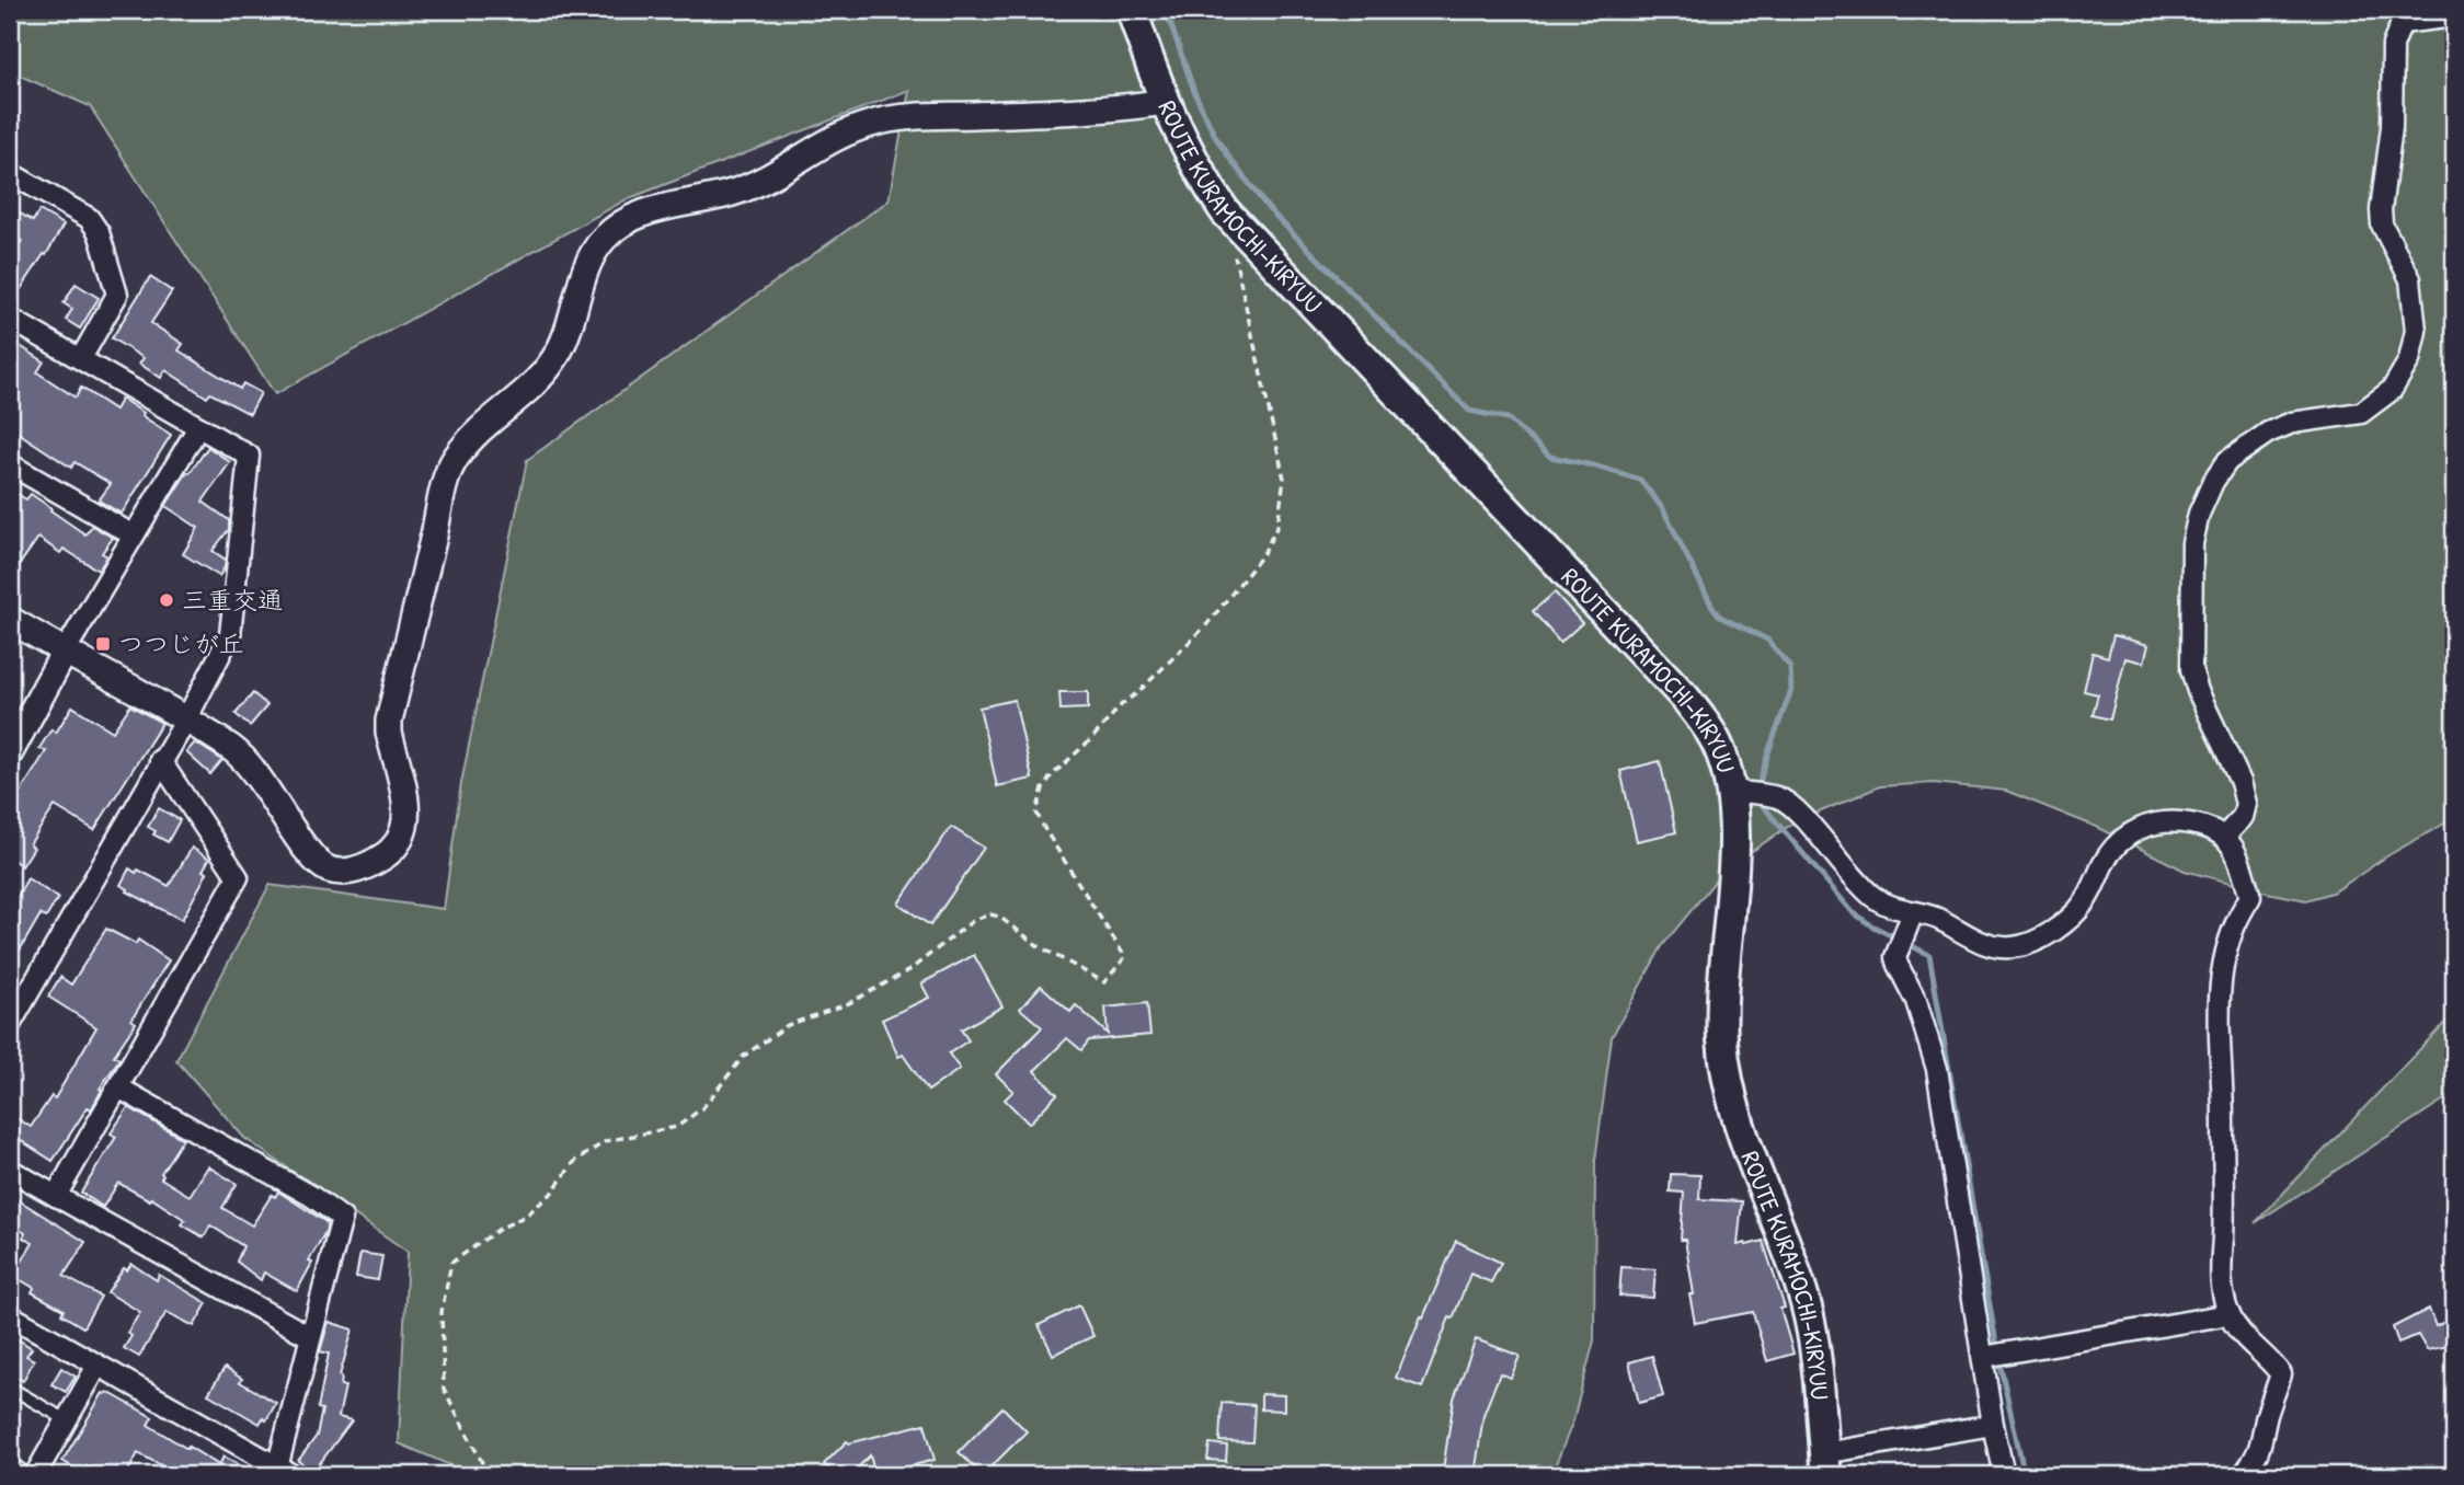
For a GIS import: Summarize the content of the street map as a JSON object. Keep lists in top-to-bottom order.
{
  "streets": {
    "main road": ["ROUTE KURAMOCHI-KIRYUU"]
  },
  "places": {
    "other": ["三重交通"],
    "transit": ["つつじが丘"]
  }
}
